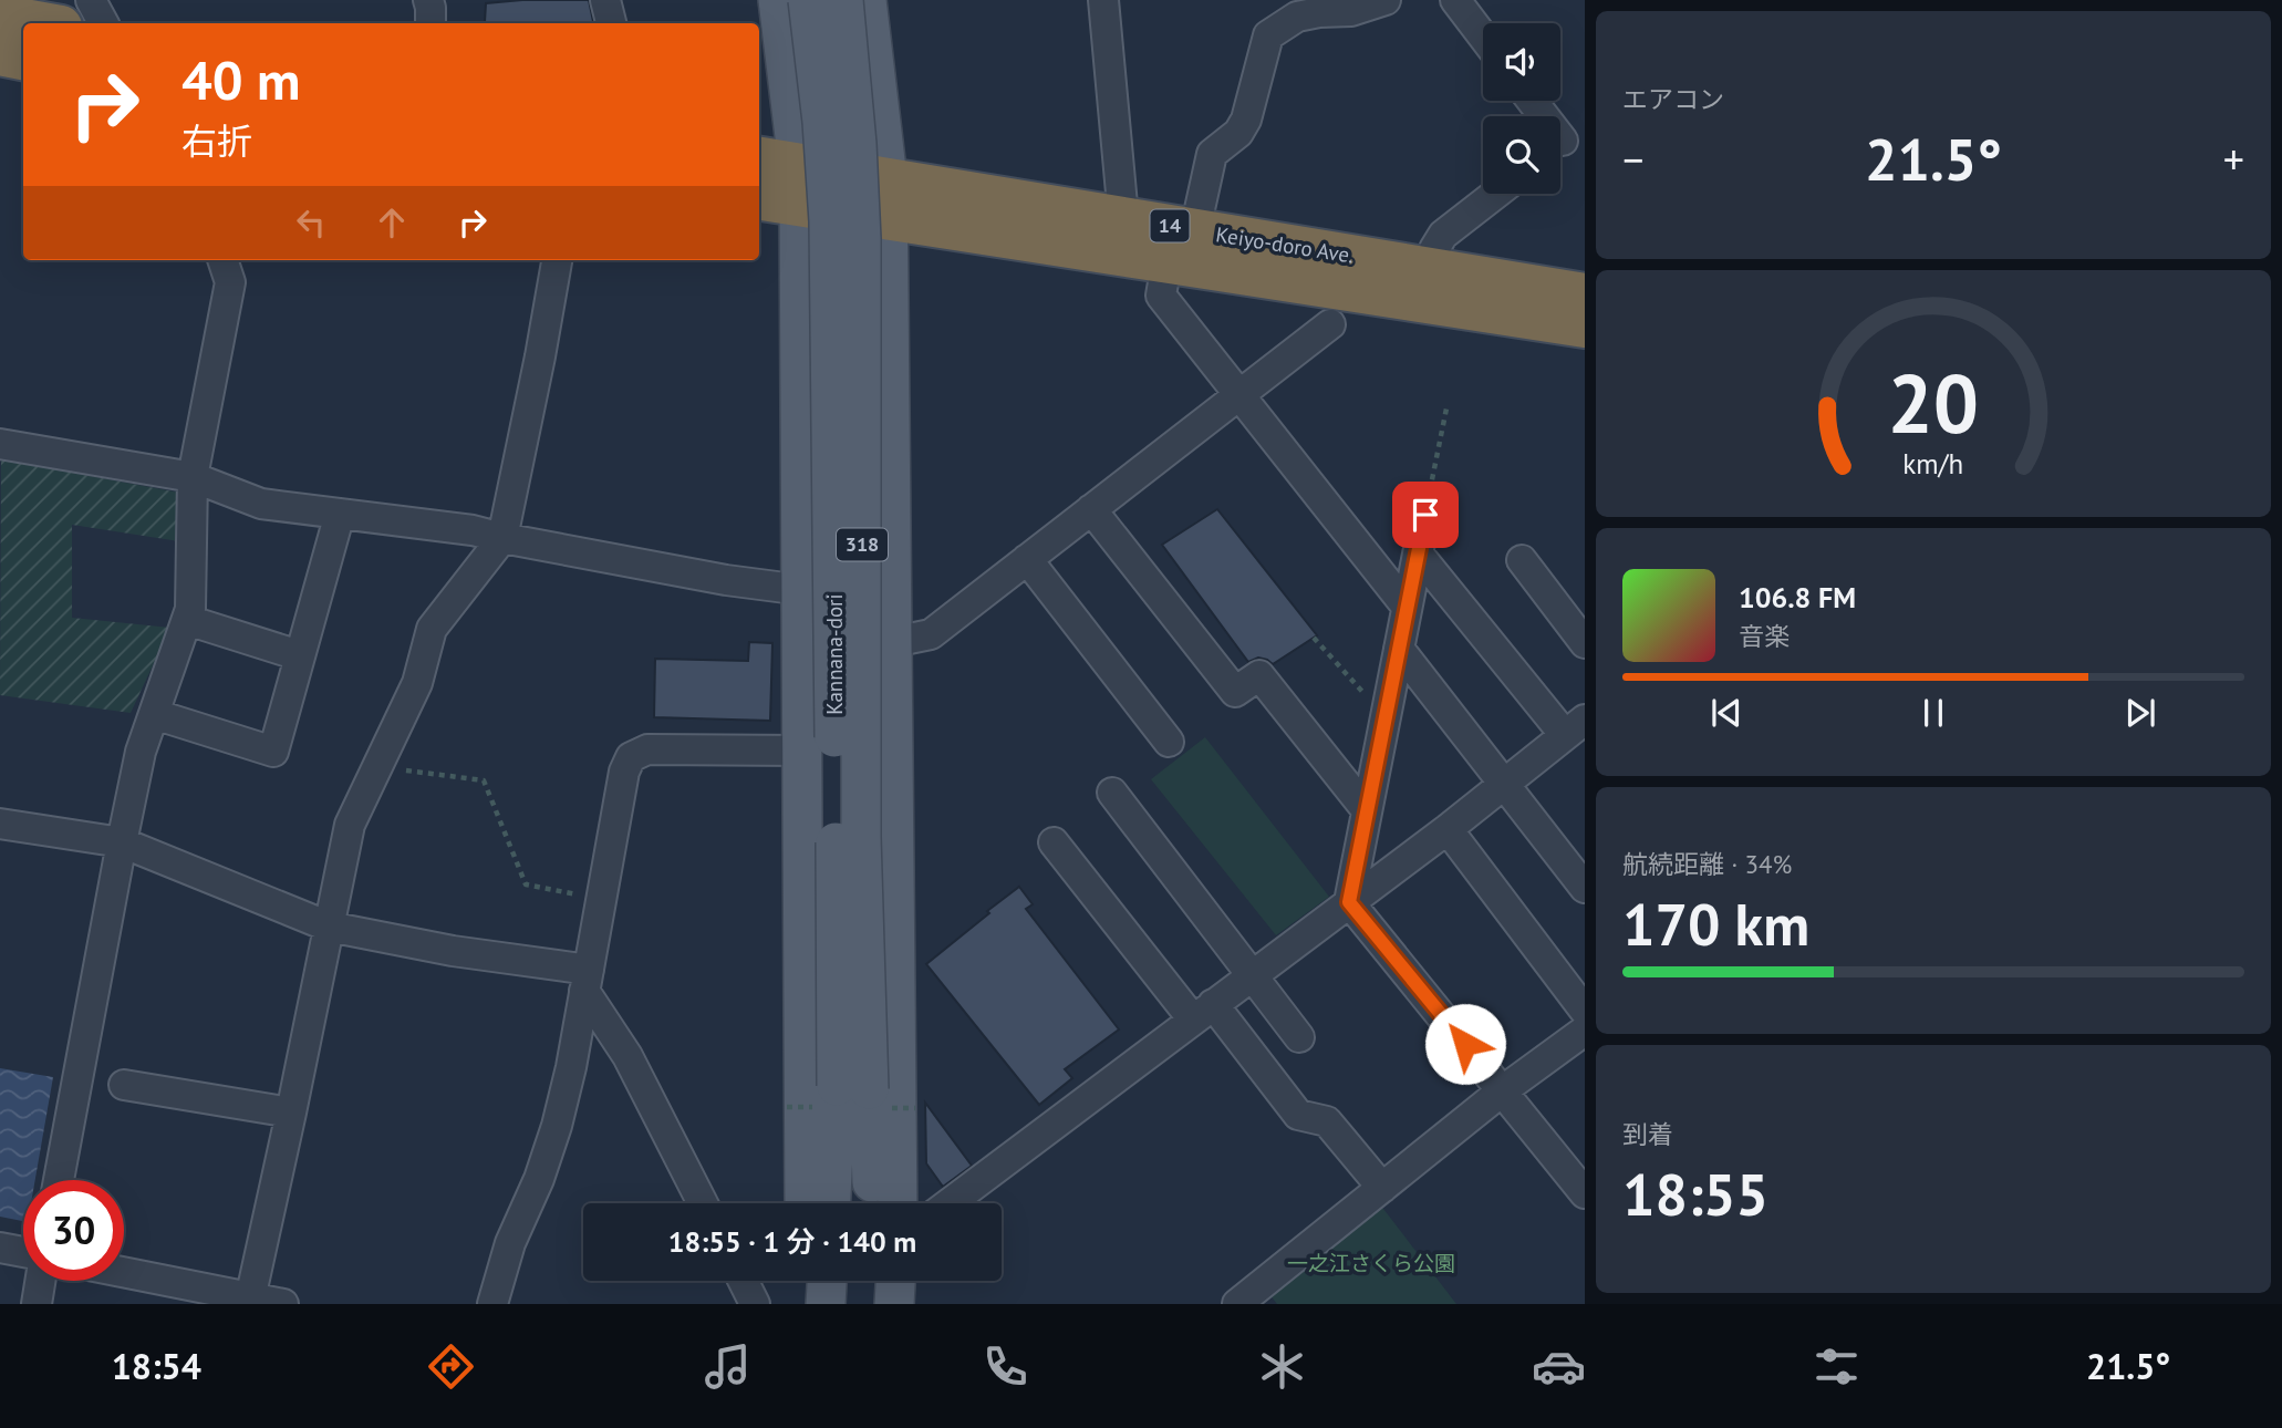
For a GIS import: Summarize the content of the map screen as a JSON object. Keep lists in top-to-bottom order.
{
  "streets": {
    "highway": ["14", "Keiyo-doro Ave."],
    "main road": ["318", "Kannana-dori"]
  },
  "crossings": [
    ["Keiyo-doro Ave.", "318"]
  ],
  "parks": ["一之江さくら公園"],
  "page": {
    "tile": [
      "エアコン",
      ["航続距離 · 34%", "170 km"],
      ["到着", "18:55"]
    ],
    "turn": ["40 m", "右折"],
    "heat": ["−", "21.5°", "+"],
    "song": ["106.8 FM", "音楽"],
    "limit": "30",
    "trip": "18:55 · 1 分 · 140 m",
    "tabs": ["18:54", "21.5°"],
    "gauge": ["20", "km/h"]
  }
}
